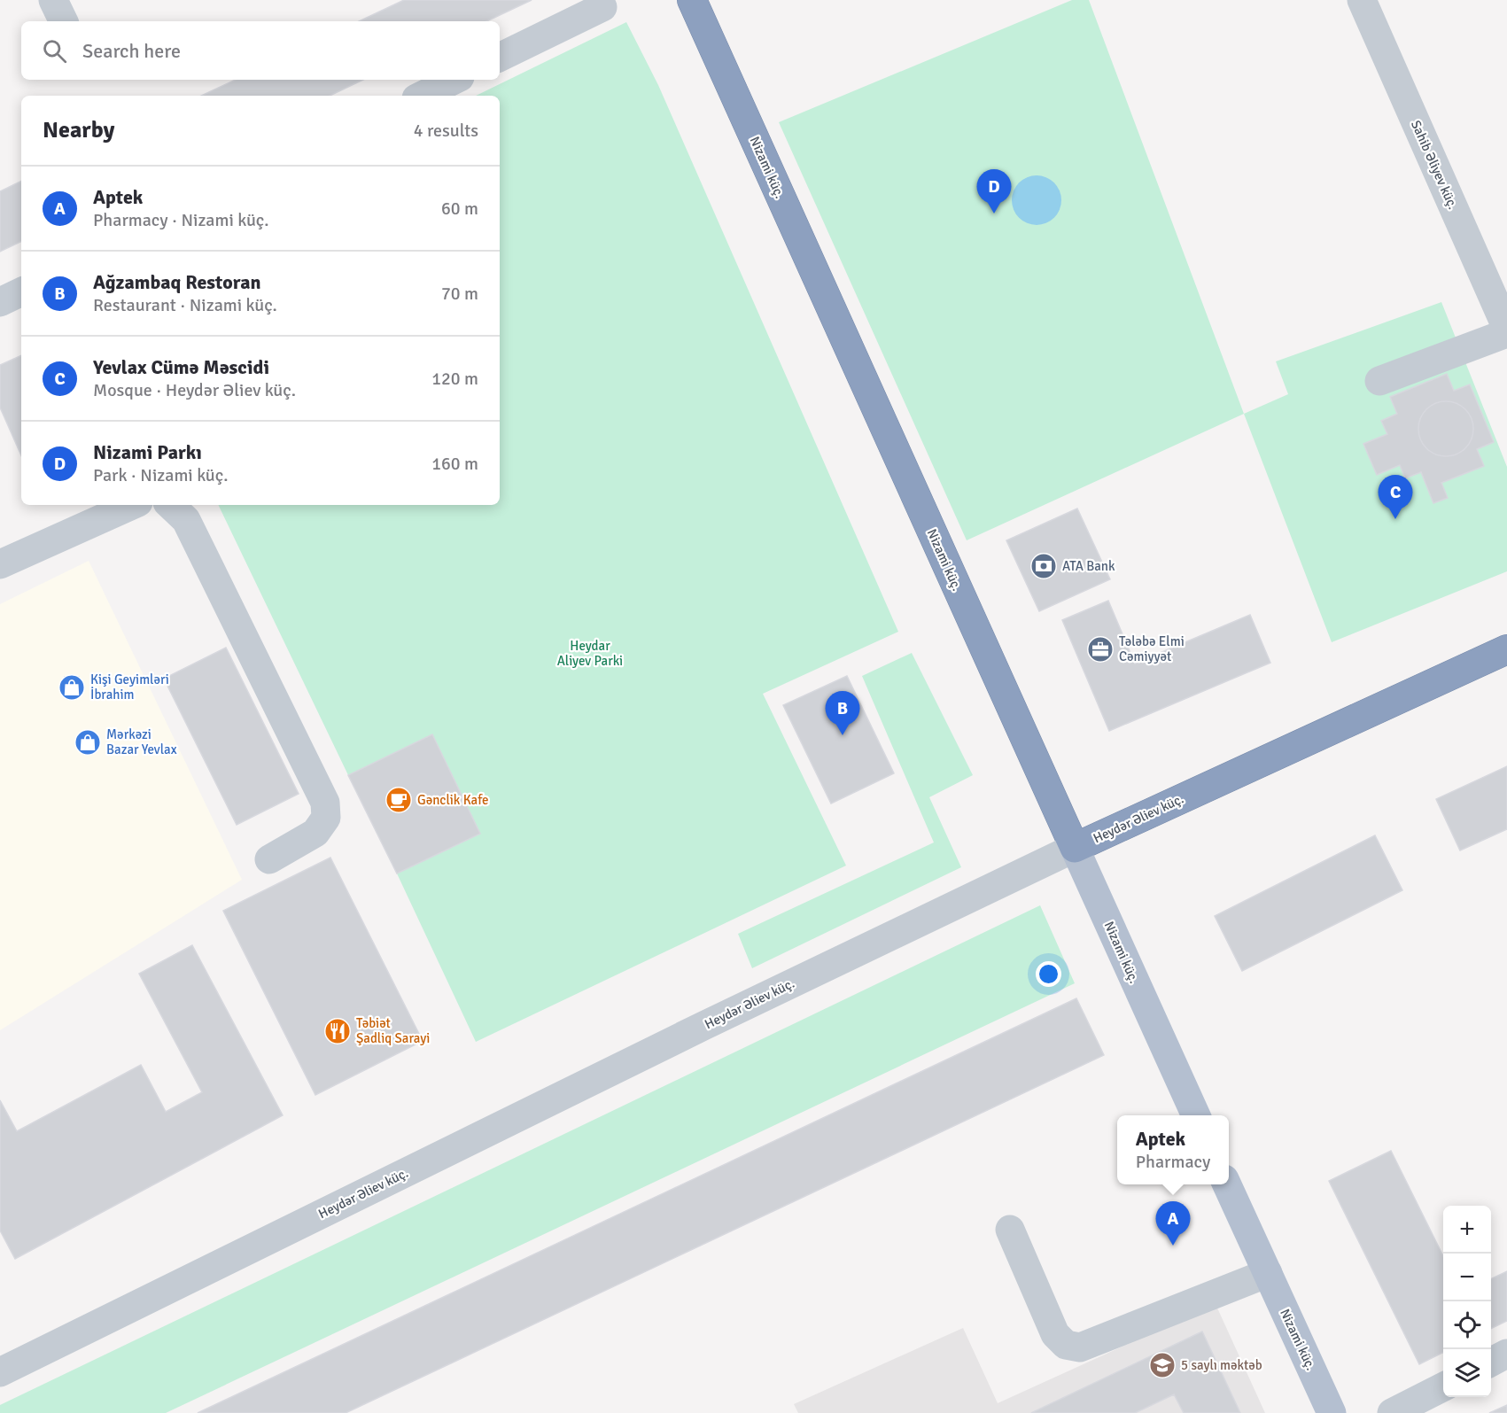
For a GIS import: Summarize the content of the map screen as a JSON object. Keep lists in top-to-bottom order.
{
  "streets": {
    "highway": ["Nizami küç.", "Heydər Əliev küç."],
    "street": ["Sahib Əliyev küç."]
  },
  "crossings": [
    ["Nizami küç.", "Heydər Əliev küç."]
  ],
  "parks": ["Heydar Aliyev Parki"],
  "places": {
    "bank": ["ATA Bank"],
    "office": ["Tələbə Elmi Cəmiyyət"],
    "shop": ["Kişi Geyimləri İbrahim", "Mərkəzi Bazar Yevlax"],
    "cafe": ["Gənclik Kafe"],
    "restaurant": ["Təbiət Şadliq Sarayi"],
    "school or university": ["5 saylı məktəb"]
  },
  "page": {
    "search": "Search here",
    "heading": ["Nearby", "4 results"],
    "list": [
      {
        "mark": "A",
        "name": "Aptek",
        "note": "Pharmacy · Nizami küç.",
        "value": "60 m"
      },
      {
        "mark": "B",
        "name": "Ağzambaq Restoran",
        "note": "Restaurant · Nizami küç.",
        "value": "70 m"
      },
      {
        "mark": "C",
        "name": "Yevlax Cümə Məscidi",
        "note": "Mosque · Heydər Əliev küç.",
        "value": "120 m"
      },
      {
        "mark": "D",
        "name": "Nizami Parkı",
        "note": "Park · Nizami küç.",
        "value": "160 m"
      }
    ],
    "pins": [
      "D",
      "C",
      "B",
      "A"
    ],
    "popup": ["Aptek", "Pharmacy"],
    "map_buttons": ["+", "−"]
  }
}
